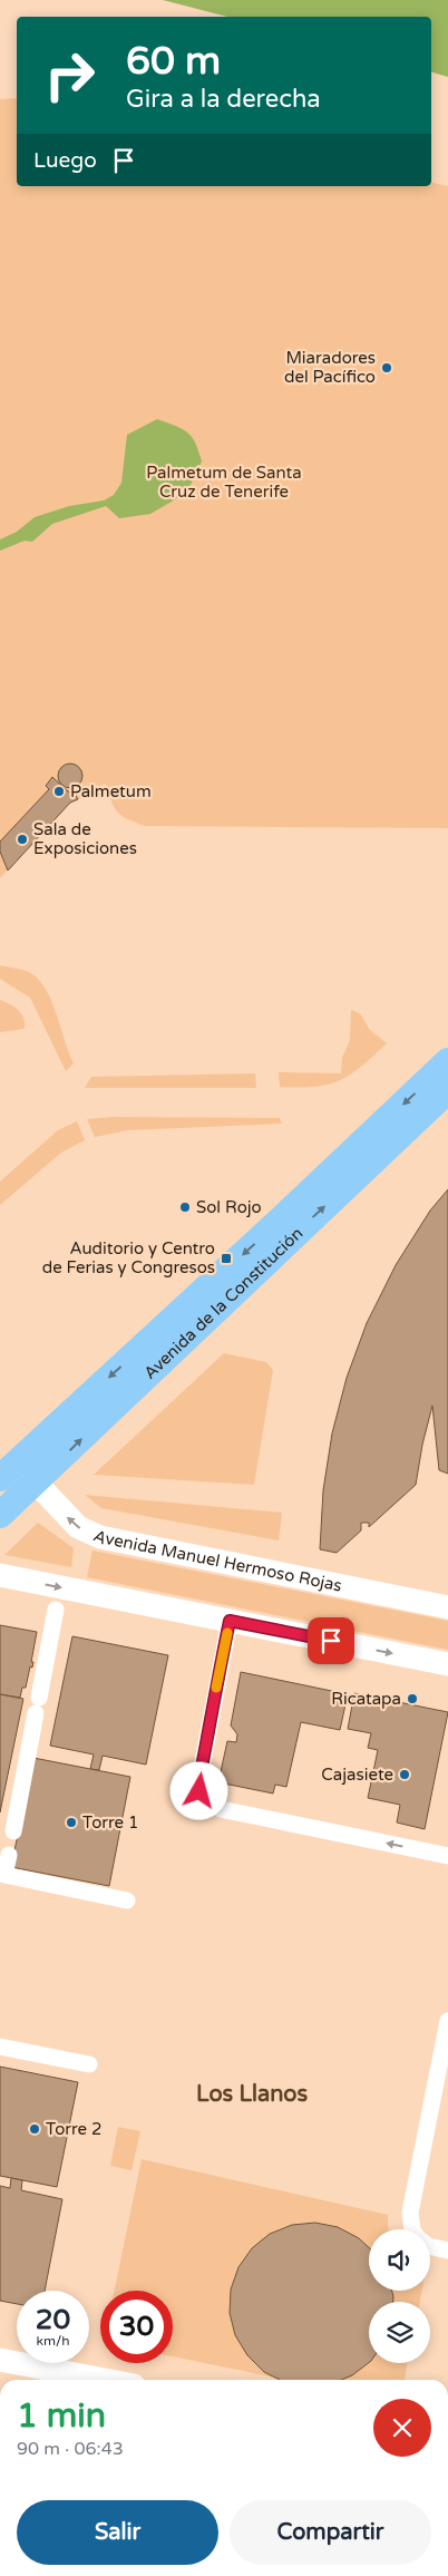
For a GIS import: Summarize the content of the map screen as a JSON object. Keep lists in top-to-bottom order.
{
  "streets": {
    "main road": ["Avenida de la Constitución"],
    "street": ["Avenida Manuel Hermoso Rojas"]
  },
  "crossings": [
    ["Avenida de la Constitución", "Avenida Manuel Hermoso Rojas"]
  ],
  "districts": ["Los Llanos"],
  "parks": ["Palmetum de Santa Cruz de Tenerife"],
  "places": {
    "other": [
      "Miaradores del Pacífico",
      "Palmetum",
      "Sala de Exposiciones",
      "Sol Rojo",
      "Ricatapa",
      "Cajasiete",
      "Torre 1",
      "Torre 2"
    ],
    "transit": ["Auditorio y Centro de Ferias y Congresos"]
  },
  "page": {
    "turn": ["60 m", "Gira a la derecha"],
    "then": "Luego",
    "speed": "20 km/h",
    "limit": "30",
    "heading": ["1 min", "90 m · 06:43"],
    "buttons": ["Salir", "Compartir"]
  }
}
